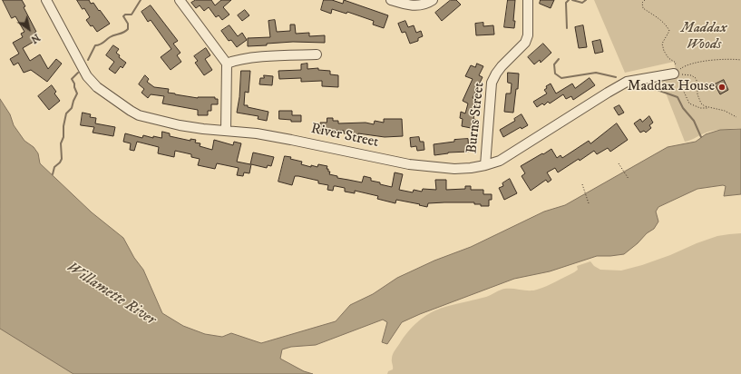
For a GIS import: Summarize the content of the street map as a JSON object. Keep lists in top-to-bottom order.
{
  "streets": {
    "street": ["Burns Street", "River Street"]
  },
  "crossings": [
    ["Burns Street", "River Street"]
  ],
  "water": ["Willamette River"],
  "parks": ["Maddax Woods"],
  "places": ["Maddax House"],
  "north": "bottom right"
}
